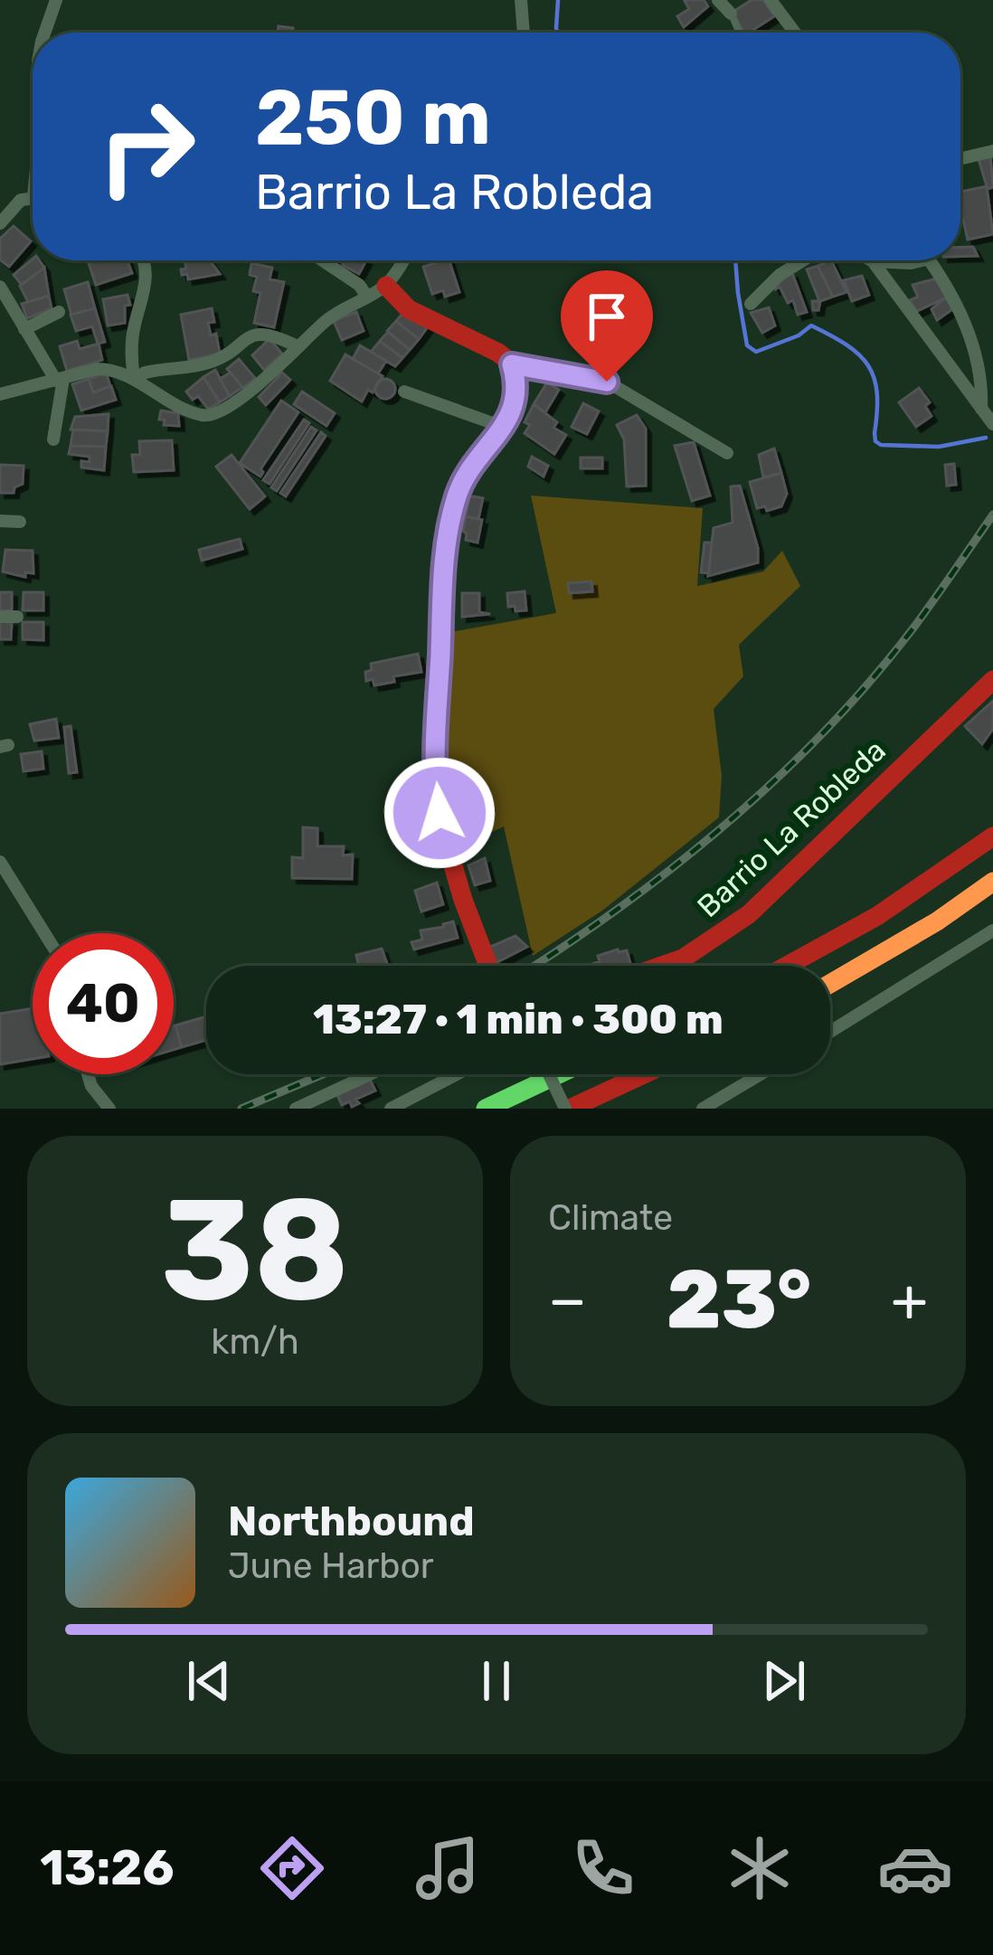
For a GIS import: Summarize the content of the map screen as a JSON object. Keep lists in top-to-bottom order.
{
  "streets": {
    "main road": ["Barrio La Robleda"]
  },
  "page": {
    "turn": ["250 m", "Barrio La Robleda"],
    "limit": "40",
    "trip": "13:27 · 1 min · 300 m",
    "tile": [
      ["38", "km/h"],
      "Climate"
    ],
    "heat": ["−", "23°", "+"],
    "song": ["Northbound", "June Harbor"],
    "tabs": "13:26"
  }
}
